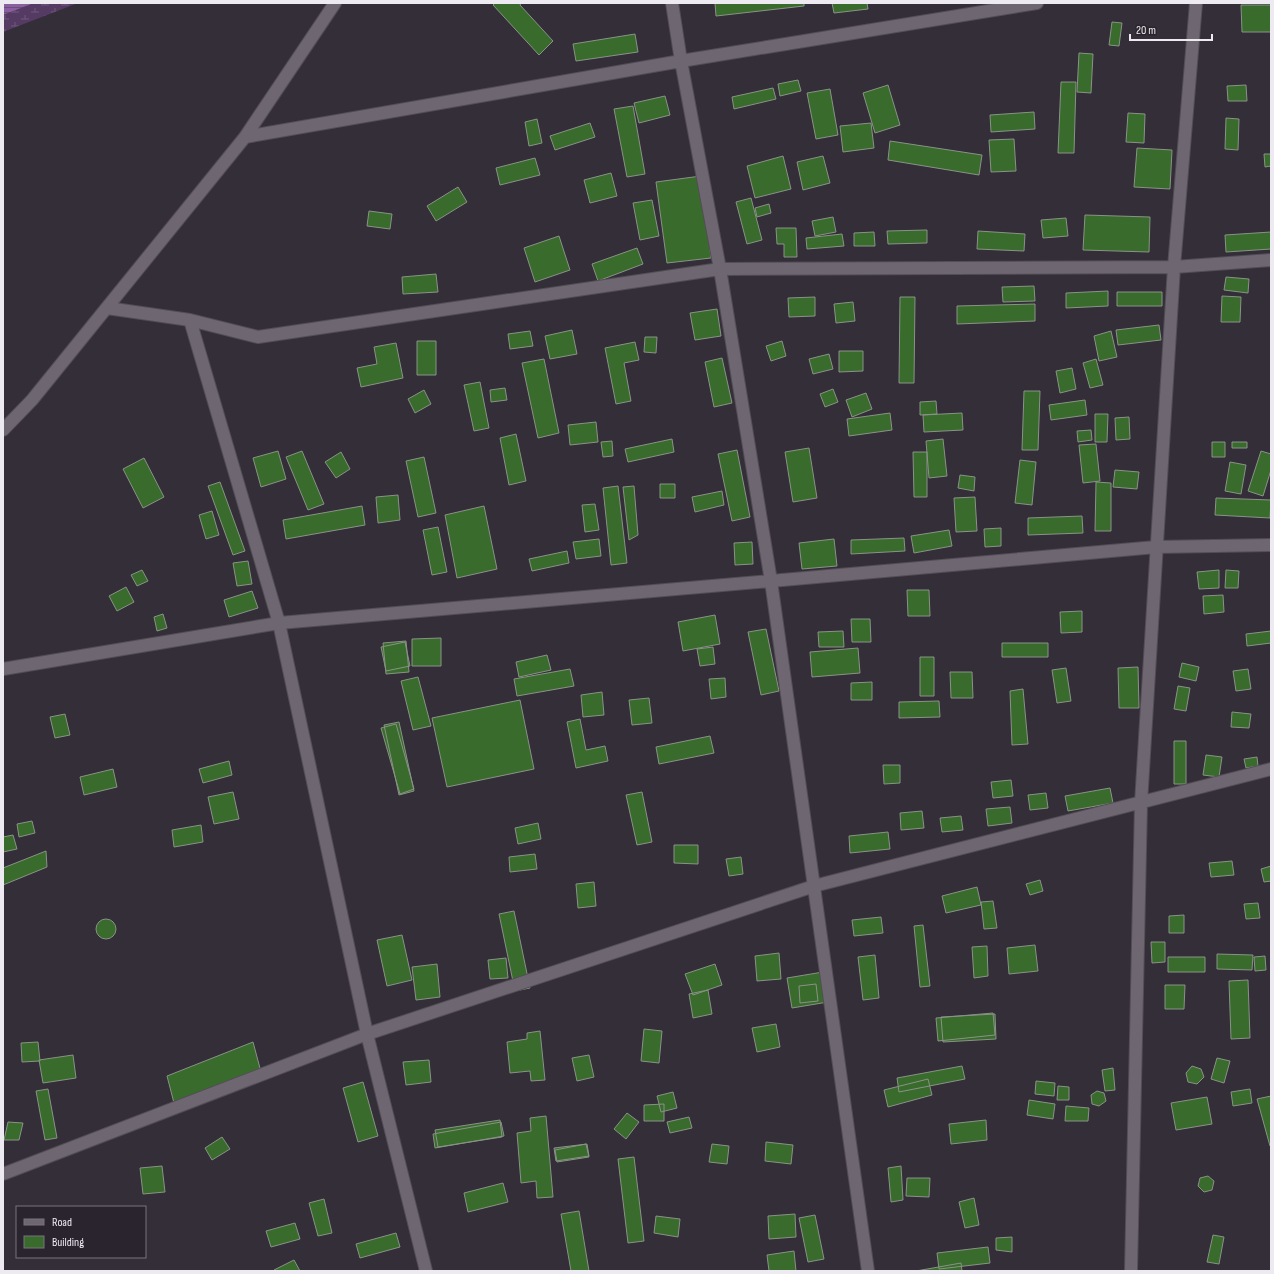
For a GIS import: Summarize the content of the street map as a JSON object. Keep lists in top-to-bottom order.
{
  "legend": ["Road", "Building"],
  "scale_bar": "20 m"
}
